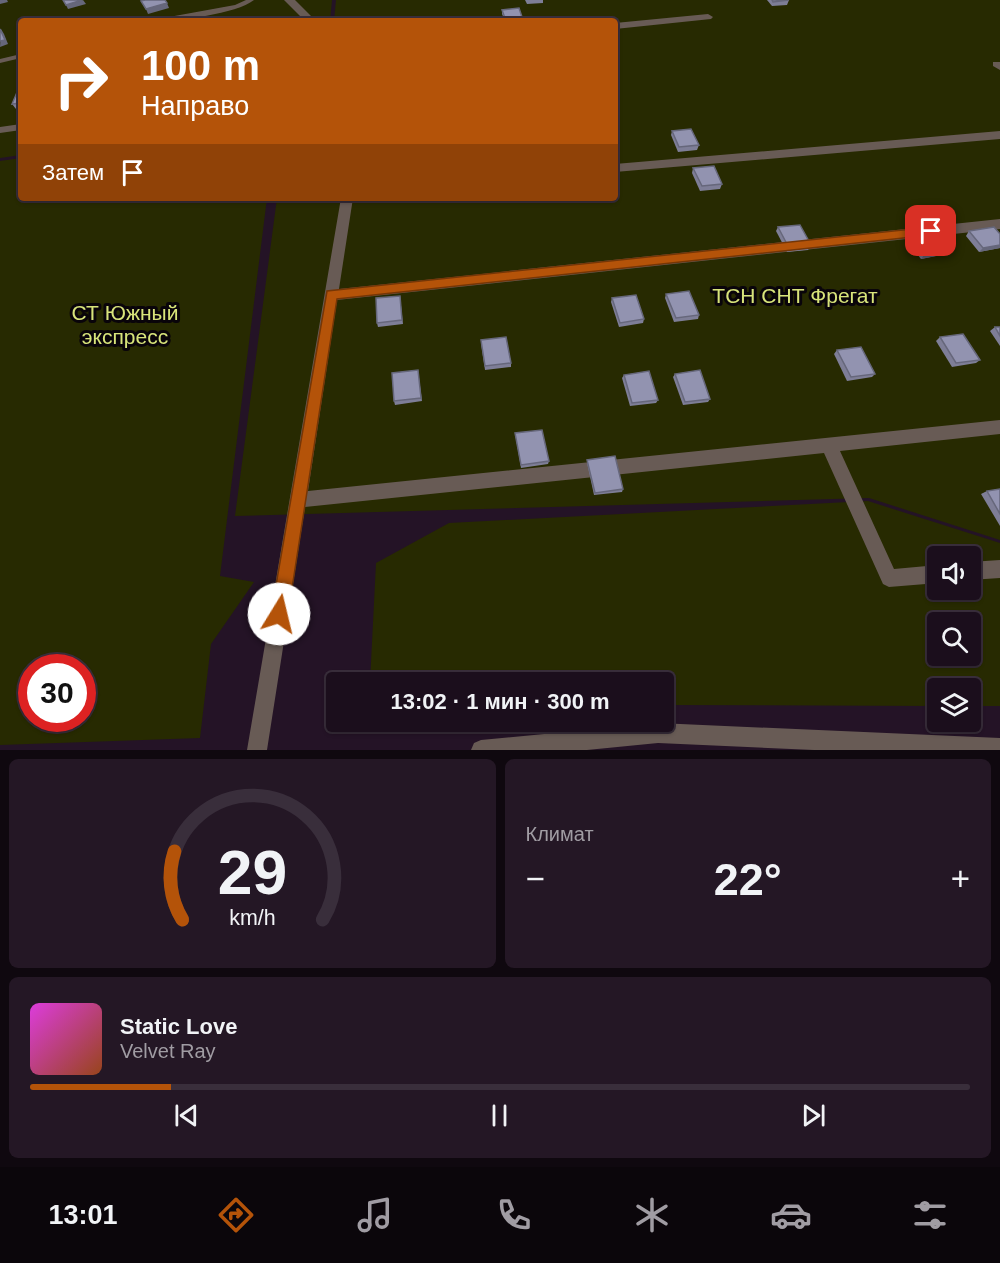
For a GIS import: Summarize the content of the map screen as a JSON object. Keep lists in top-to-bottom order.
{
  "parks": ["ТСН СНТ Фрегат", "СТ Южный экспресс"],
  "page": {
    "turn": ["100 m", "Направо"],
    "then": "Затем",
    "limit": "30",
    "trip": "13:02 · 1 мин · 300 m",
    "tile": "Климат",
    "heat": ["−", "22°", "+"],
    "song": ["Static Love", "Velvet Ray"],
    "tabs": "13:01",
    "gauge": ["29", "km/h"]
  }
}
